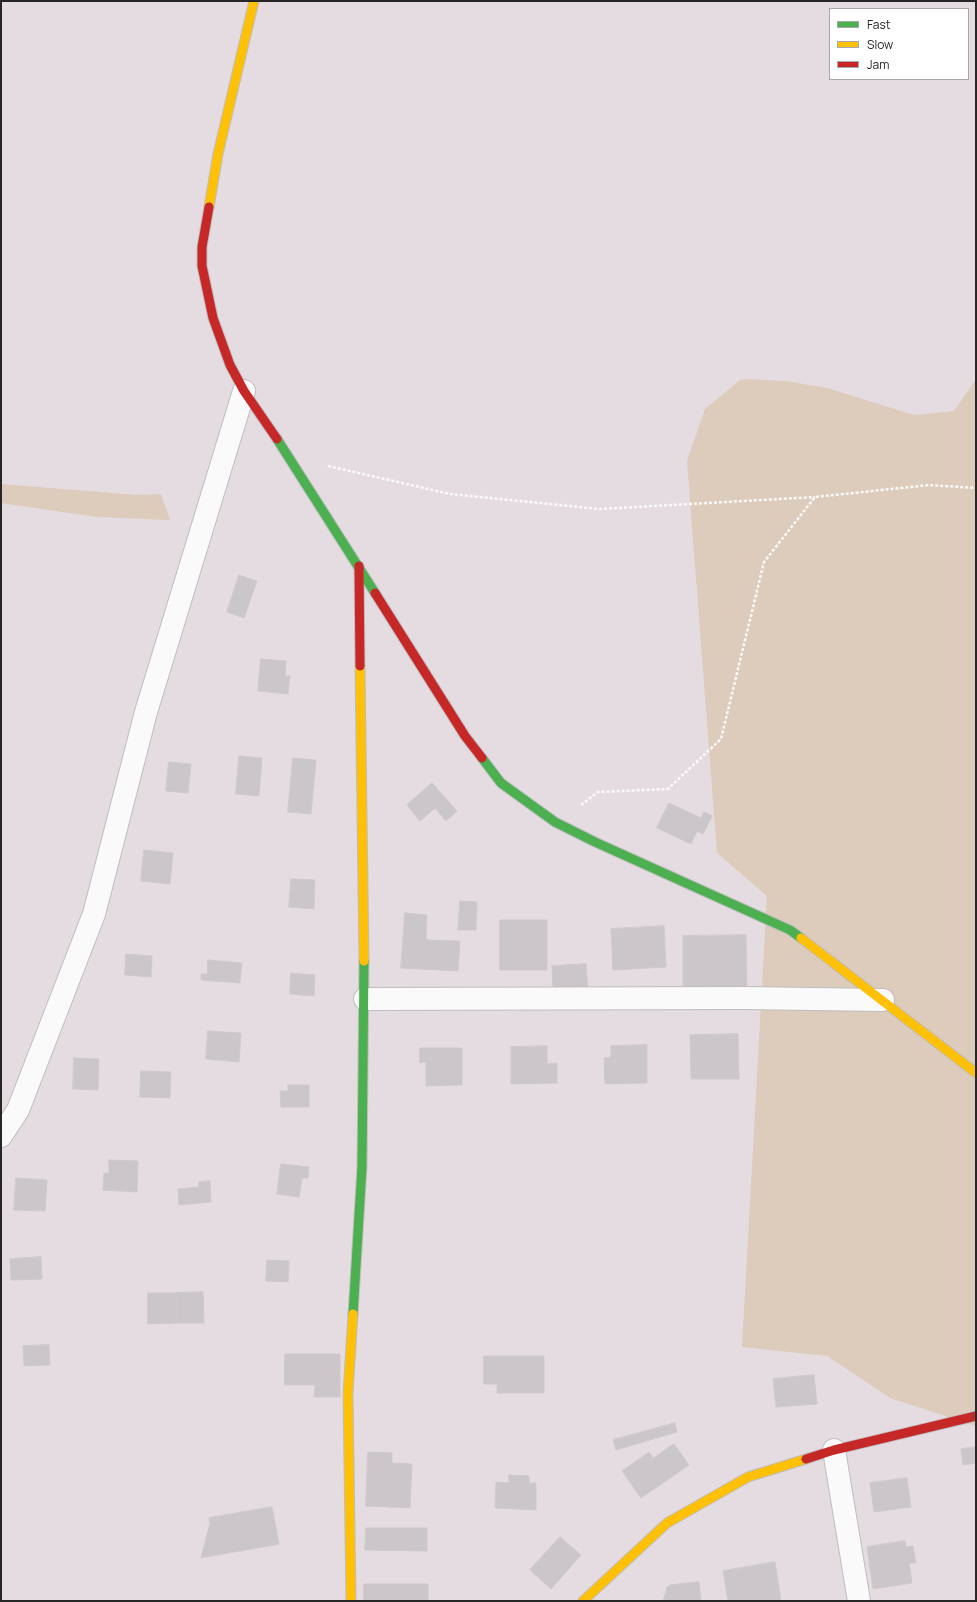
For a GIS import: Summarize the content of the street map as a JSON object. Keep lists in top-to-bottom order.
{
  "legend": ["Fast", "Slow", "Jam"]
}
